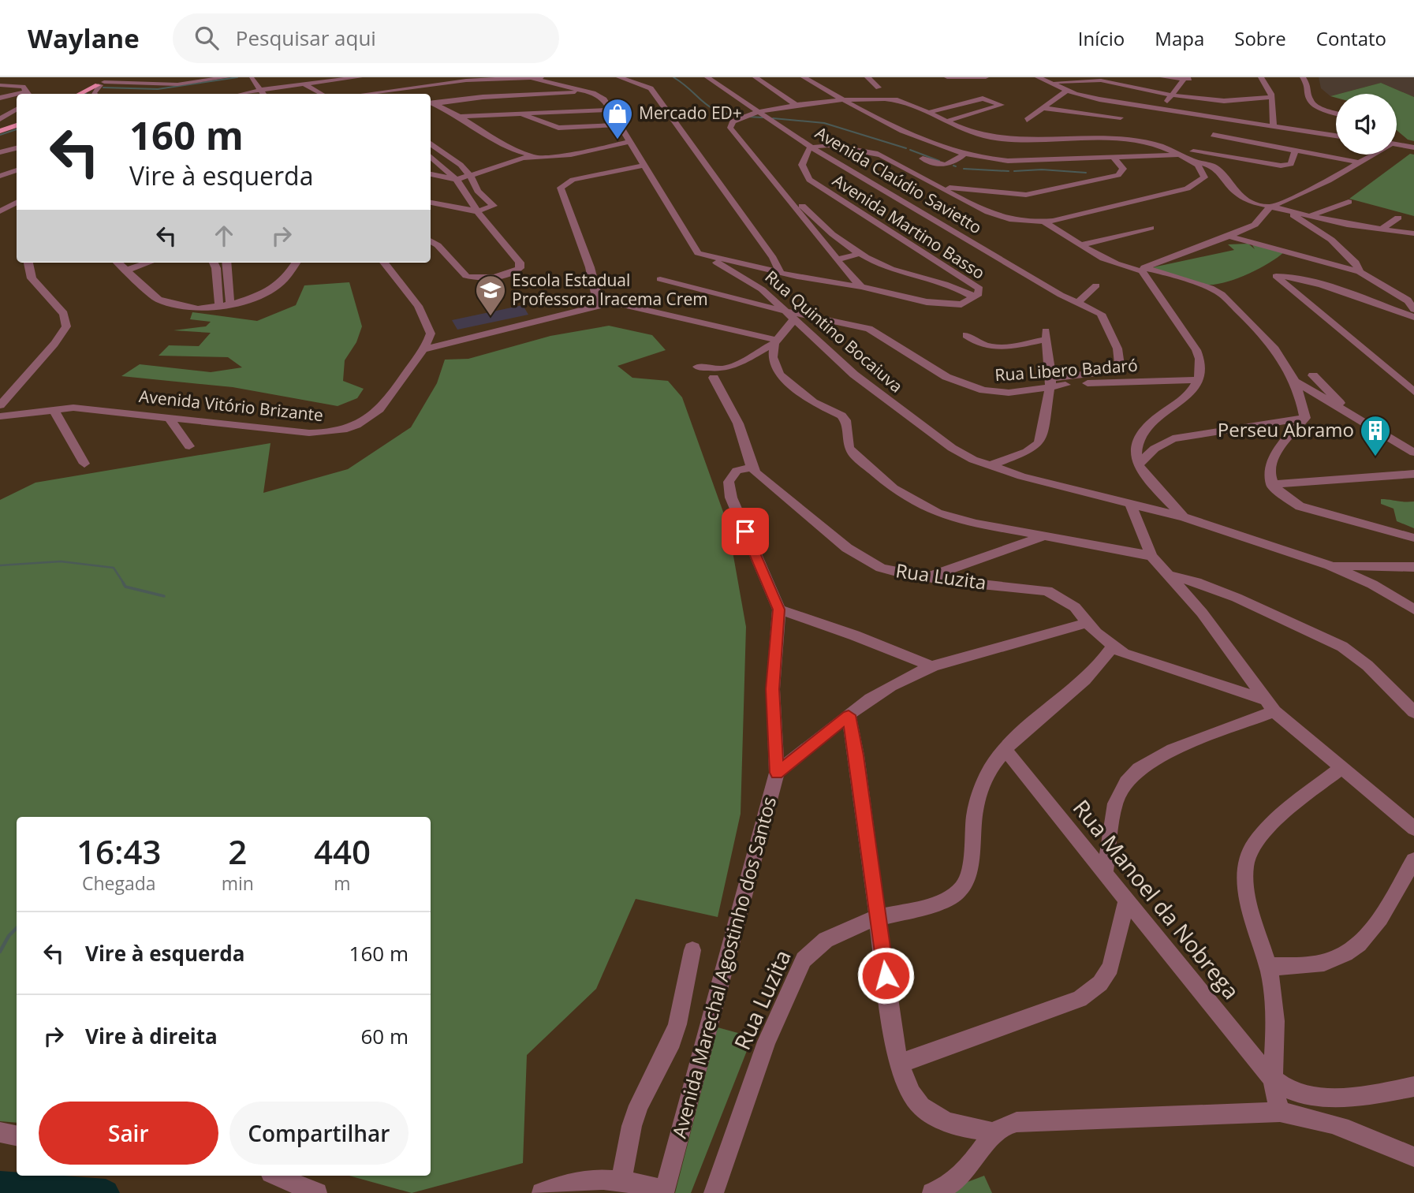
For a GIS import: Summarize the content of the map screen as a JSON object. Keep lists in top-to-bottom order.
{
  "streets": {
    "street": [
      "Avenida Claúdio Savietto",
      "Avenida Martino Basso",
      "Rua Quintino Bocaiuva",
      "Rua Libero Badaró",
      "Avenida Vitório Brizante",
      "Rua Luzita",
      "Rua Manoel da Nobrega",
      "Avenida Marechal Agostinho dos Santos"
    ]
  },
  "crossings": [
    ["Avenida Claúdio Savietto", "Avenida Martino Basso"],
    ["Avenida Claúdio Savietto", "Rua Libero Badaró"],
    ["Avenida Martino Basso", "Rua Quintino Bocaiuva"],
    ["Rua Quintino Bocaiuva", "Rua Libero Badaró"],
    ["Rua Luzita", "Rua Manoel da Nobrega"],
    ["Rua Luzita", "Avenida Marechal Agostinho dos Santos"]
  ],
  "places": {
    "shop": ["Mercado ED+"],
    "school or university": ["Escola Estadual Professora Iracema Crem"],
    "building": ["Perseu Abramo"]
  },
  "page": {
    "header": "Waylane",
    "search": "Pesquisar aqui",
    "nav": [
      "Início",
      "Mapa",
      "Sobre",
      "Contato"
    ],
    "turn": ["160 m", "Vire à esquerda"],
    "eta": [
      "16:43",
      "Chegada",
      "2",
      "min",
      "440",
      "m"
    ],
    "list": [
      {
        "name": "Vire à esquerda",
        "value": "160 m"
      },
      {
        "name": "Vire à direita",
        "value": "60 m"
      }
    ],
    "buttons": ["Sair", "Compartilhar"]
  }
}
